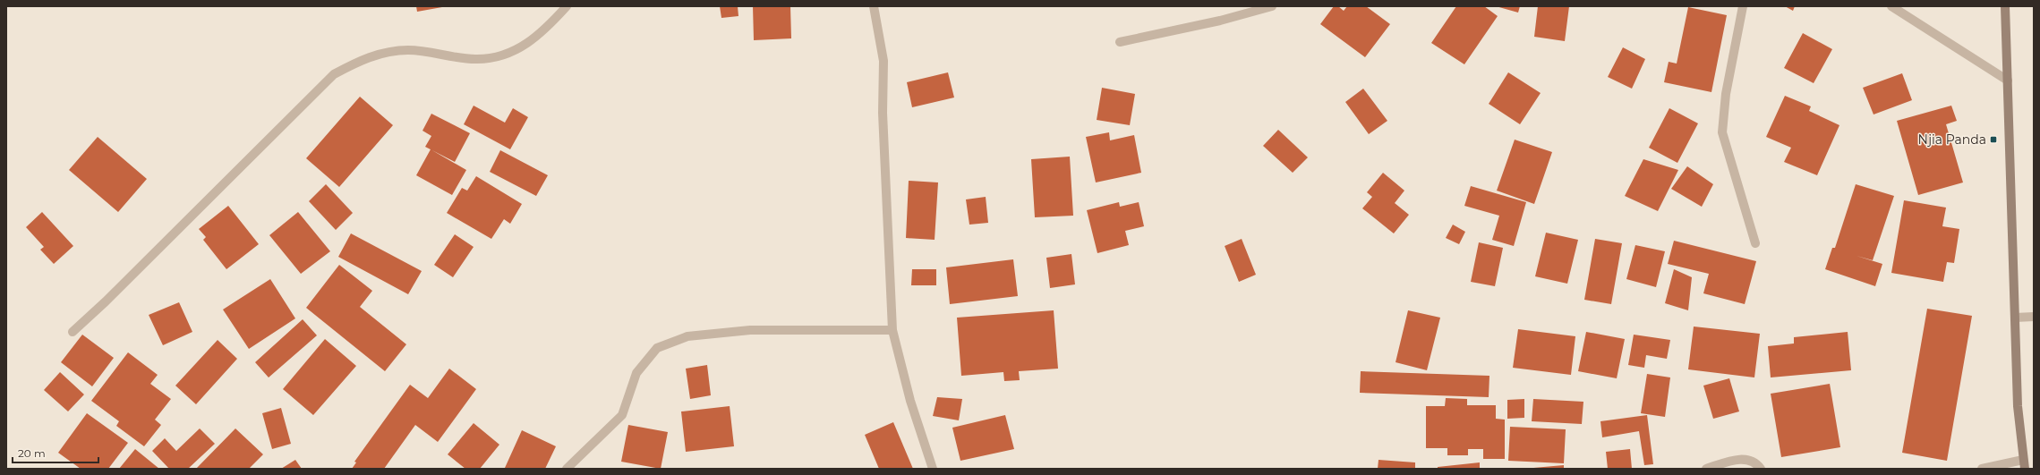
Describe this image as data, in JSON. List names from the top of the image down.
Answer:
{
  "places": {
    "transit": ["Njia Panda"]
  },
  "scale_bar": "20 m"
}
